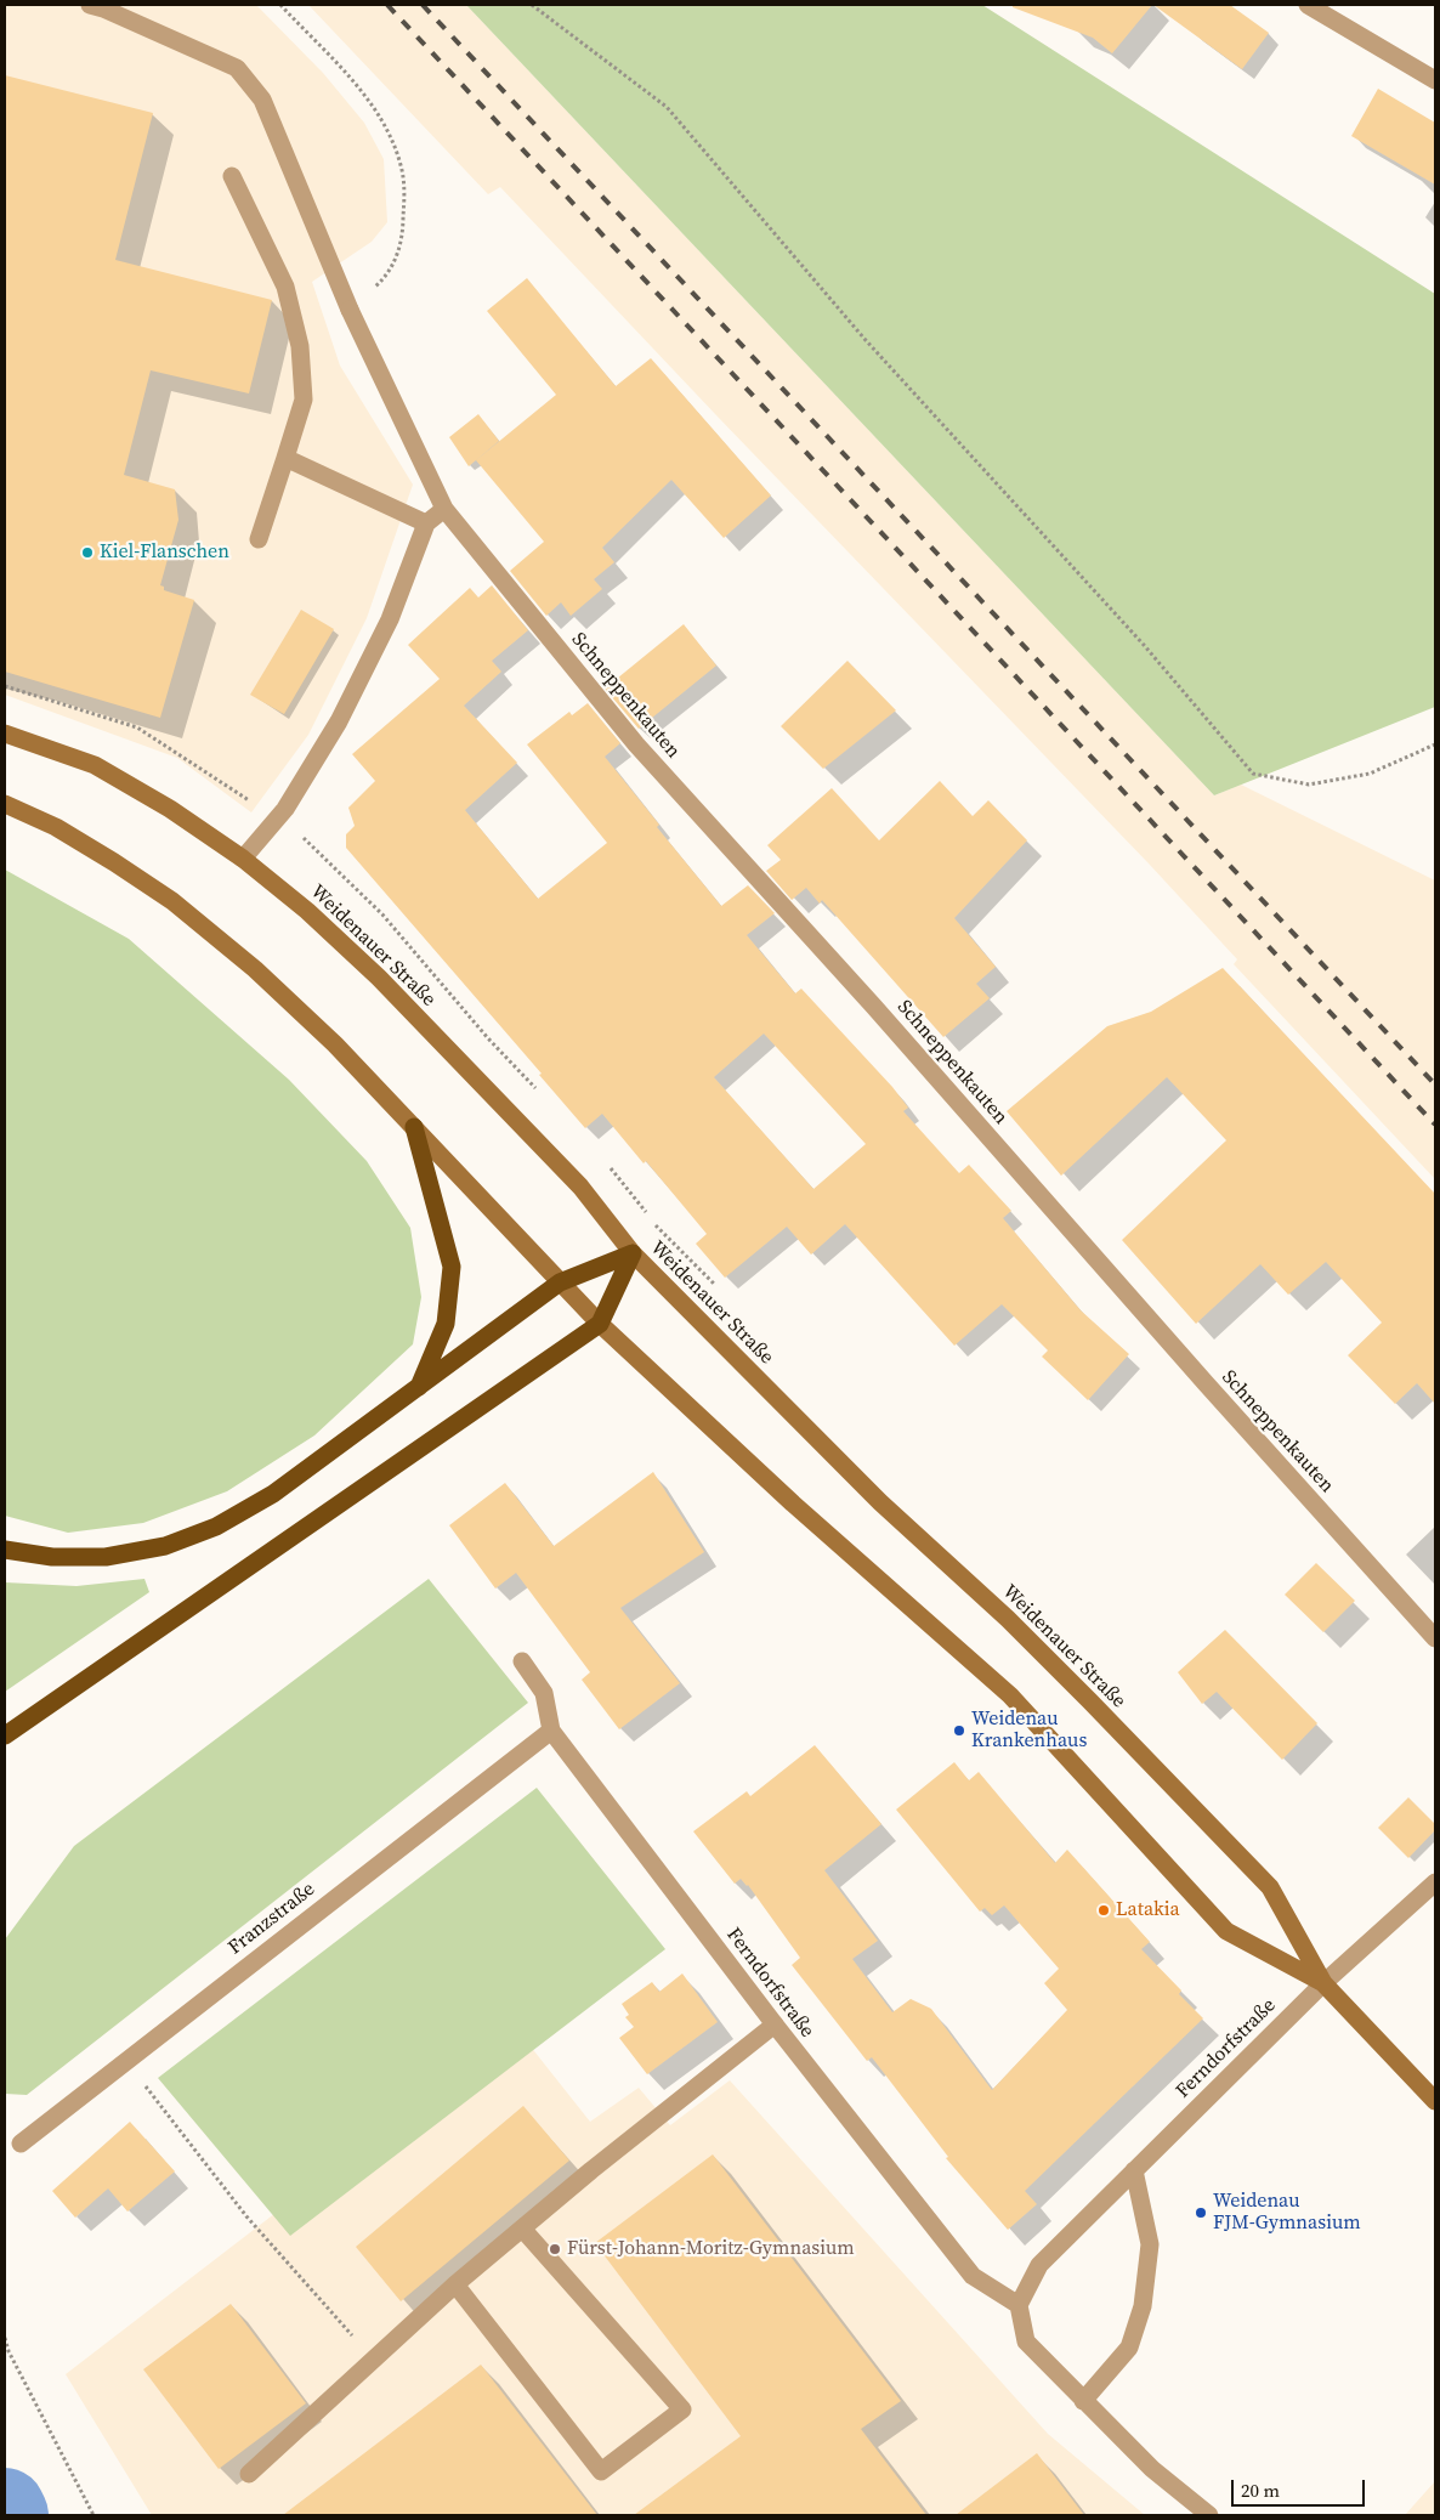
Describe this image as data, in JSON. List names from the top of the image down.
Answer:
{
  "streets": {
    "main road": ["Weidenauer Straße"],
    "street": ["Schneppenkauten", "Franzstraße", "Ferndorfstraße"]
  },
  "crossings": [
    ["Weidenauer Straße", "Ferndorfstraße"],
    ["Franzstraße", "Ferndorfstraße"]
  ],
  "places": [
    "Kiel-Flanschen",
    "Weidenau Krankenhaus",
    "Latakia",
    "Weidenau FJM-Gymnasium",
    "Fürst-Johann-Moritz-Gymnasium"
  ],
  "scale_bar": "20 m"
}
